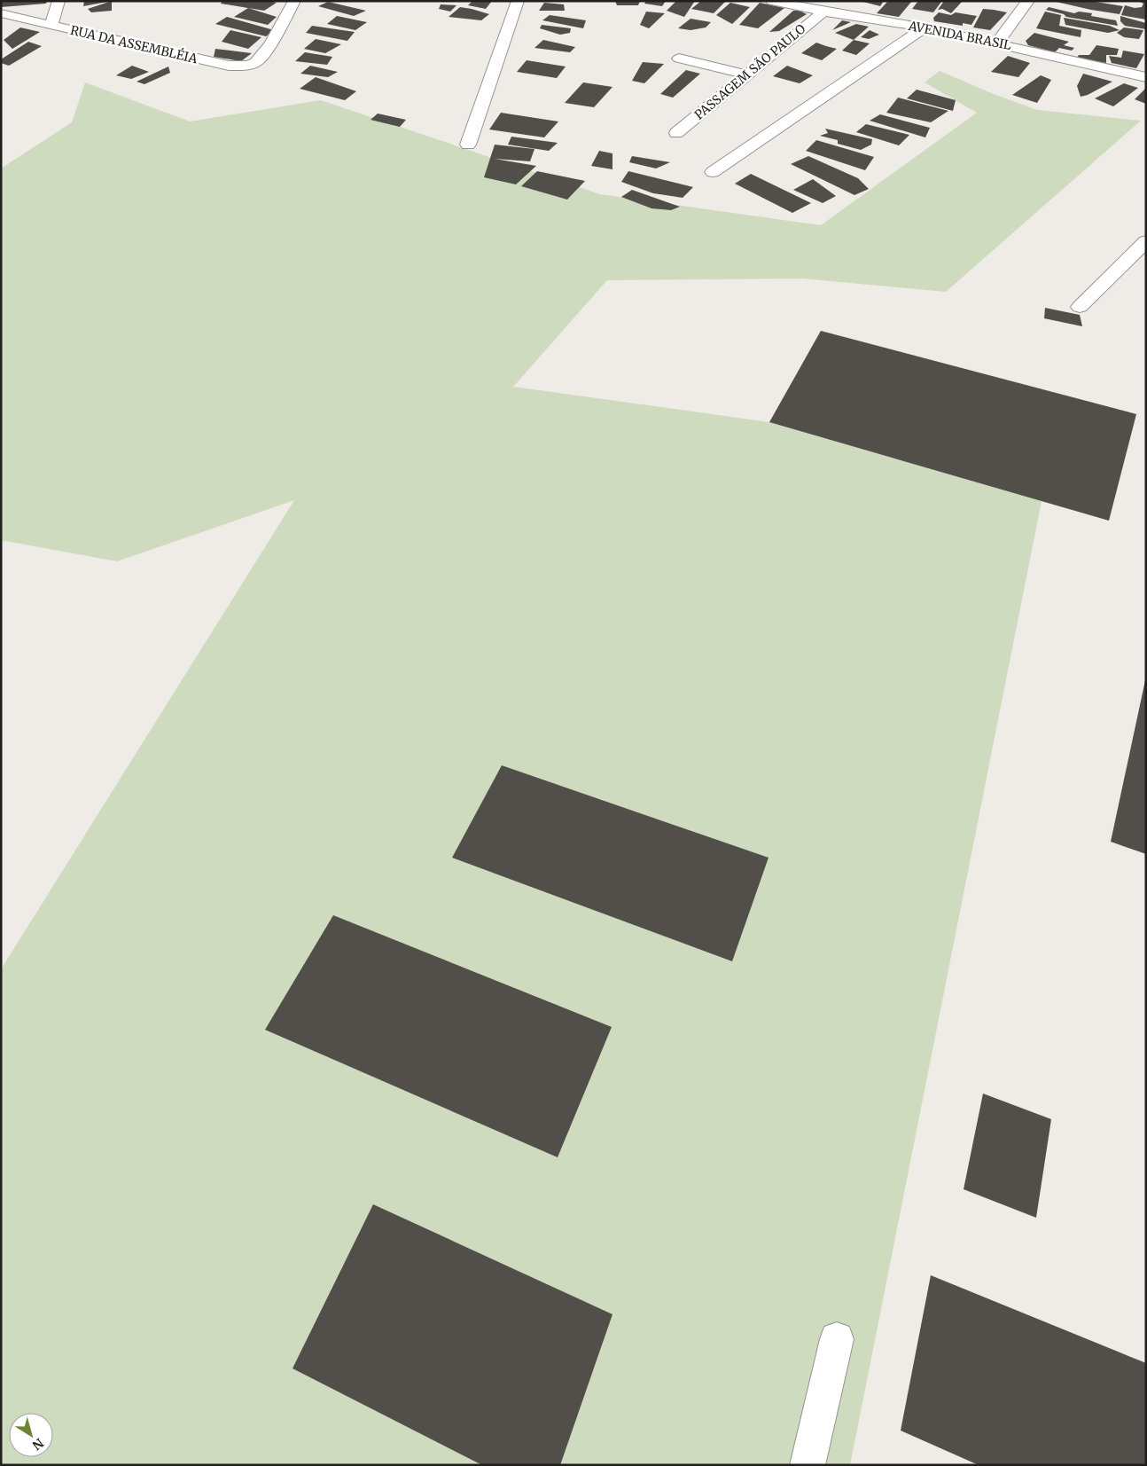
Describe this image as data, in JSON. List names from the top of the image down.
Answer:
{
  "streets": {
    "street": ["AVENIDA BRASIL", "RUA DA ASSEMBLÉIA", "PASSAGEM SÃO PAULO"]
  },
  "crossings": [
    ["AVENIDA BRASIL", "PASSAGEM SÃO PAULO"]
  ],
  "north": "bottom right"
}
